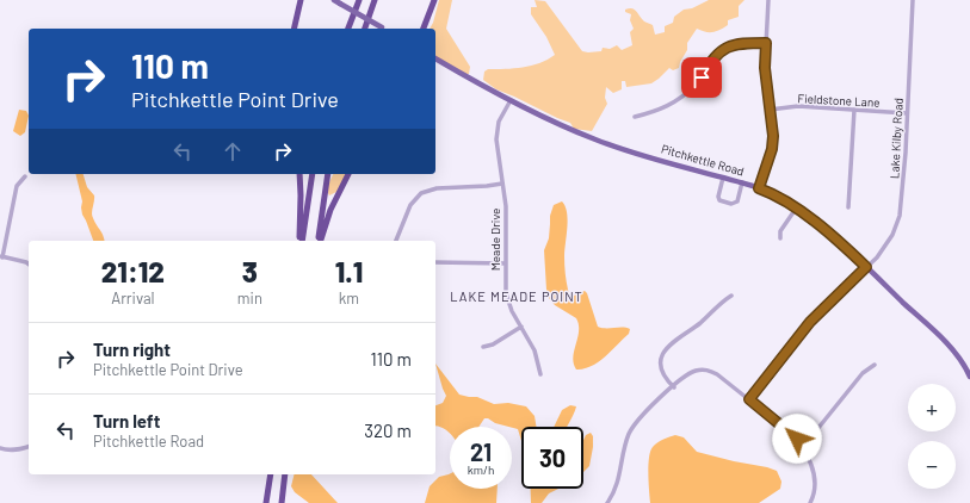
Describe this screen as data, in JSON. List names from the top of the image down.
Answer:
{
  "streets": {
    "main road": ["Pitchkettle Road"],
    "street": ["Fieldstone Lane", "Lake Kilby Road", "Meade Drive"]
  },
  "crossings": [
    ["Fieldstone Lane", "Lake Kilby Road"],
    ["Lake Kilby Road", "Pitchkettle Road"],
    ["Pitchkettle Road", "Meade Drive"]
  ],
  "districts": ["LAKE MEADE POINT"],
  "page": {
    "turn": ["110 m", "Pitchkettle Point Drive"],
    "eta": [
      "21:12",
      "Arrival",
      "3",
      "min",
      "1.1",
      "km"
    ],
    "list": [
      {
        "name": "Turn right",
        "note": "Pitchkettle Point Drive",
        "value": "110 m"
      },
      {
        "name": "Turn left",
        "note": "Pitchkettle Road",
        "value": "320 m"
      }
    ],
    "map_buttons": ["+", "−"],
    "speed": "21 km/h",
    "limit": "30"
  }
}
